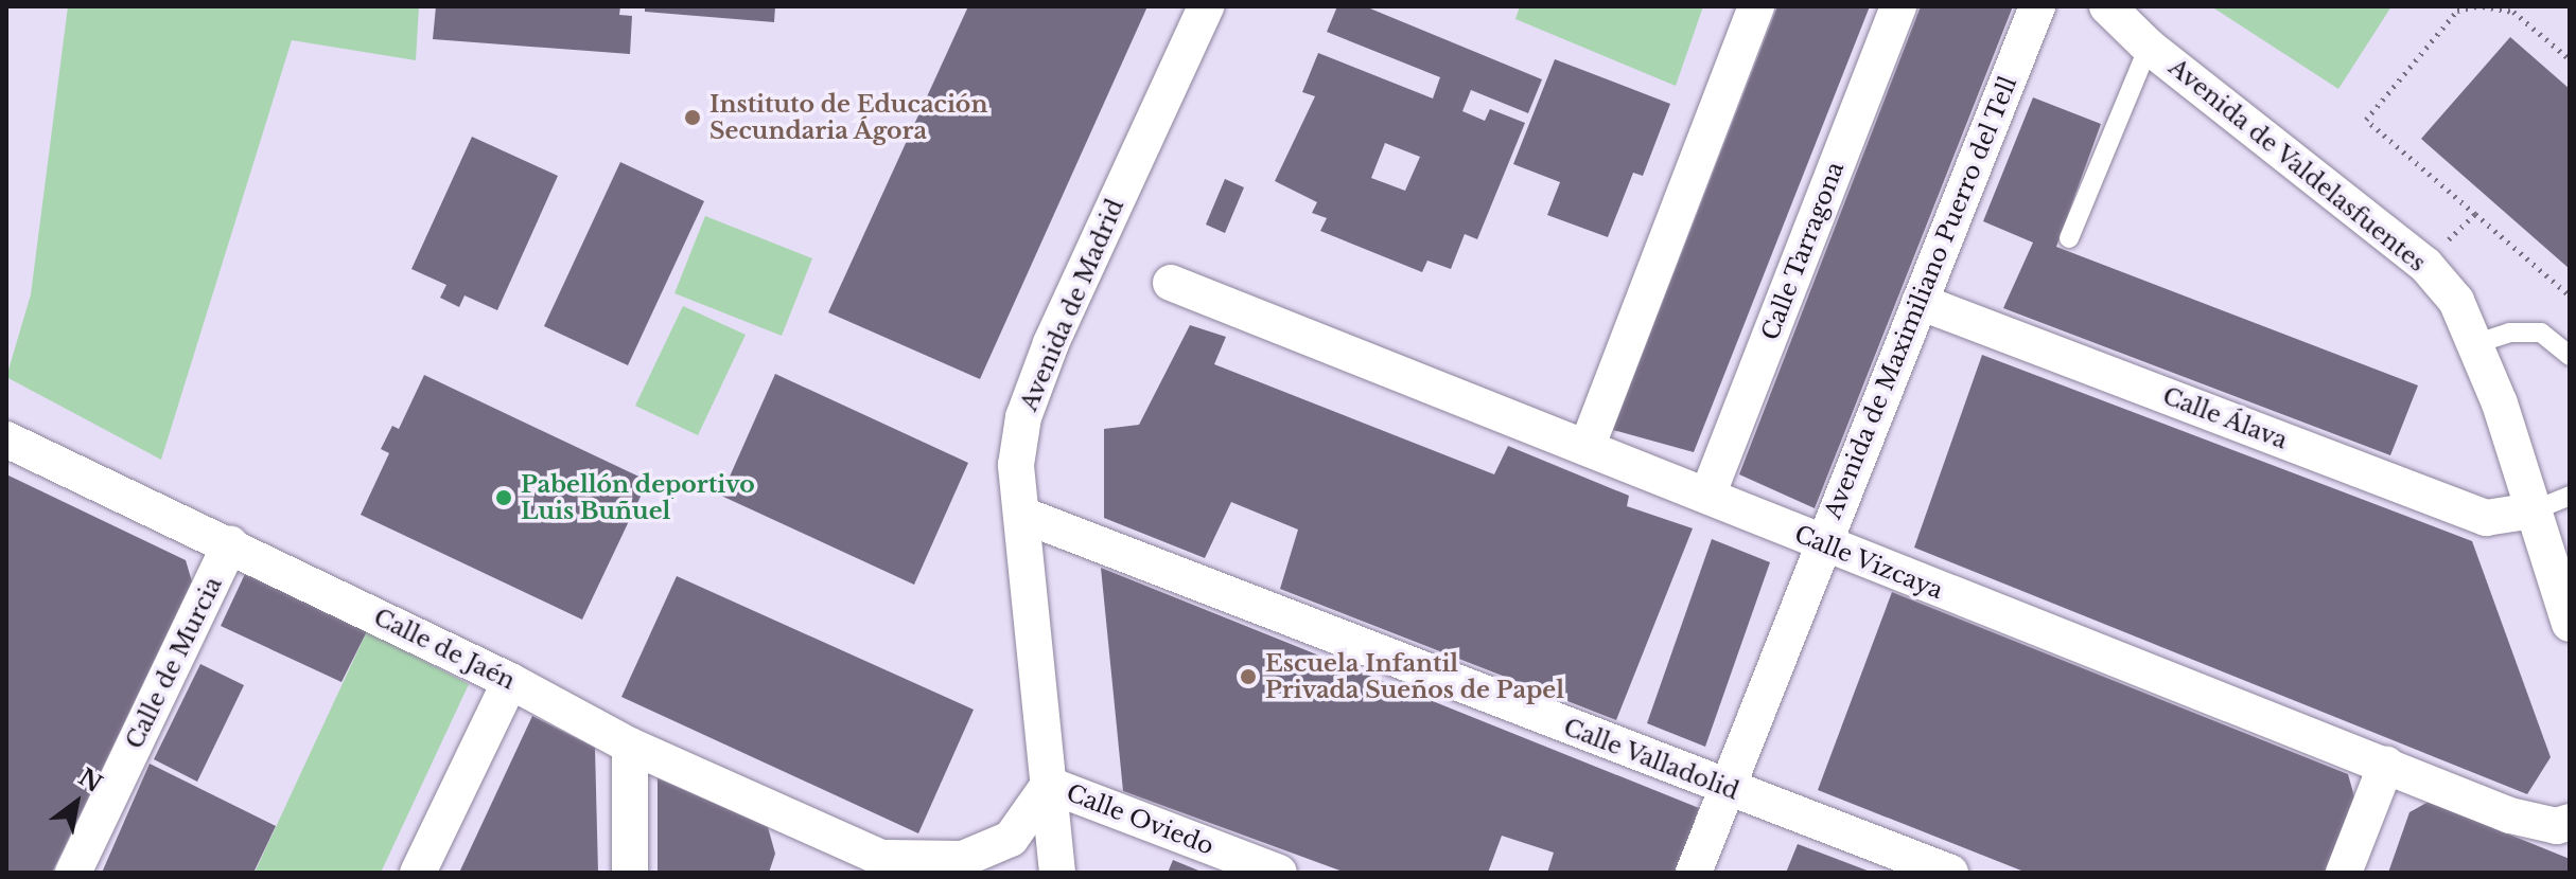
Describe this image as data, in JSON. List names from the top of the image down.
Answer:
{
  "streets": {
    "street": [
      "Avenida de Valdelasfuentes",
      "Calle Tarragona",
      "Avenida de Maximiliano Puerro del Tell",
      "Avenida de Madrid",
      "Calle Álava",
      "Calle Vizcaya",
      "Calle de Jaén",
      "Calle de Murcia",
      "Calle Valladolid",
      "Calle Oviedo"
    ]
  },
  "crossings": [
    ["Avenida de Valdelasfuentes", "Calle Álava"],
    ["Calle Tarragona", "Calle Vizcaya"],
    ["Avenida de Maximiliano Puerro del Tell", "Calle Álava"],
    ["Avenida de Maximiliano Puerro del Tell", "Calle Vizcaya"],
    ["Avenida de Maximiliano Puerro del Tell", "Calle Valladolid"],
    ["Avenida de Madrid", "Calle de Jaén"],
    ["Avenida de Madrid", "Calle Valladolid"],
    ["Avenida de Madrid", "Calle Oviedo"],
    ["Calle de Jaén", "Calle de Murcia"],
    ["Calle de Jaén", "Calle Oviedo"]
  ],
  "places": ["Instituto de Educación Secundaria Ágora", "Pabellón deportivo Luis Buñuel", "Escuela Infantil Privada Sueños de Papel"],
  "north": "top right"
}
